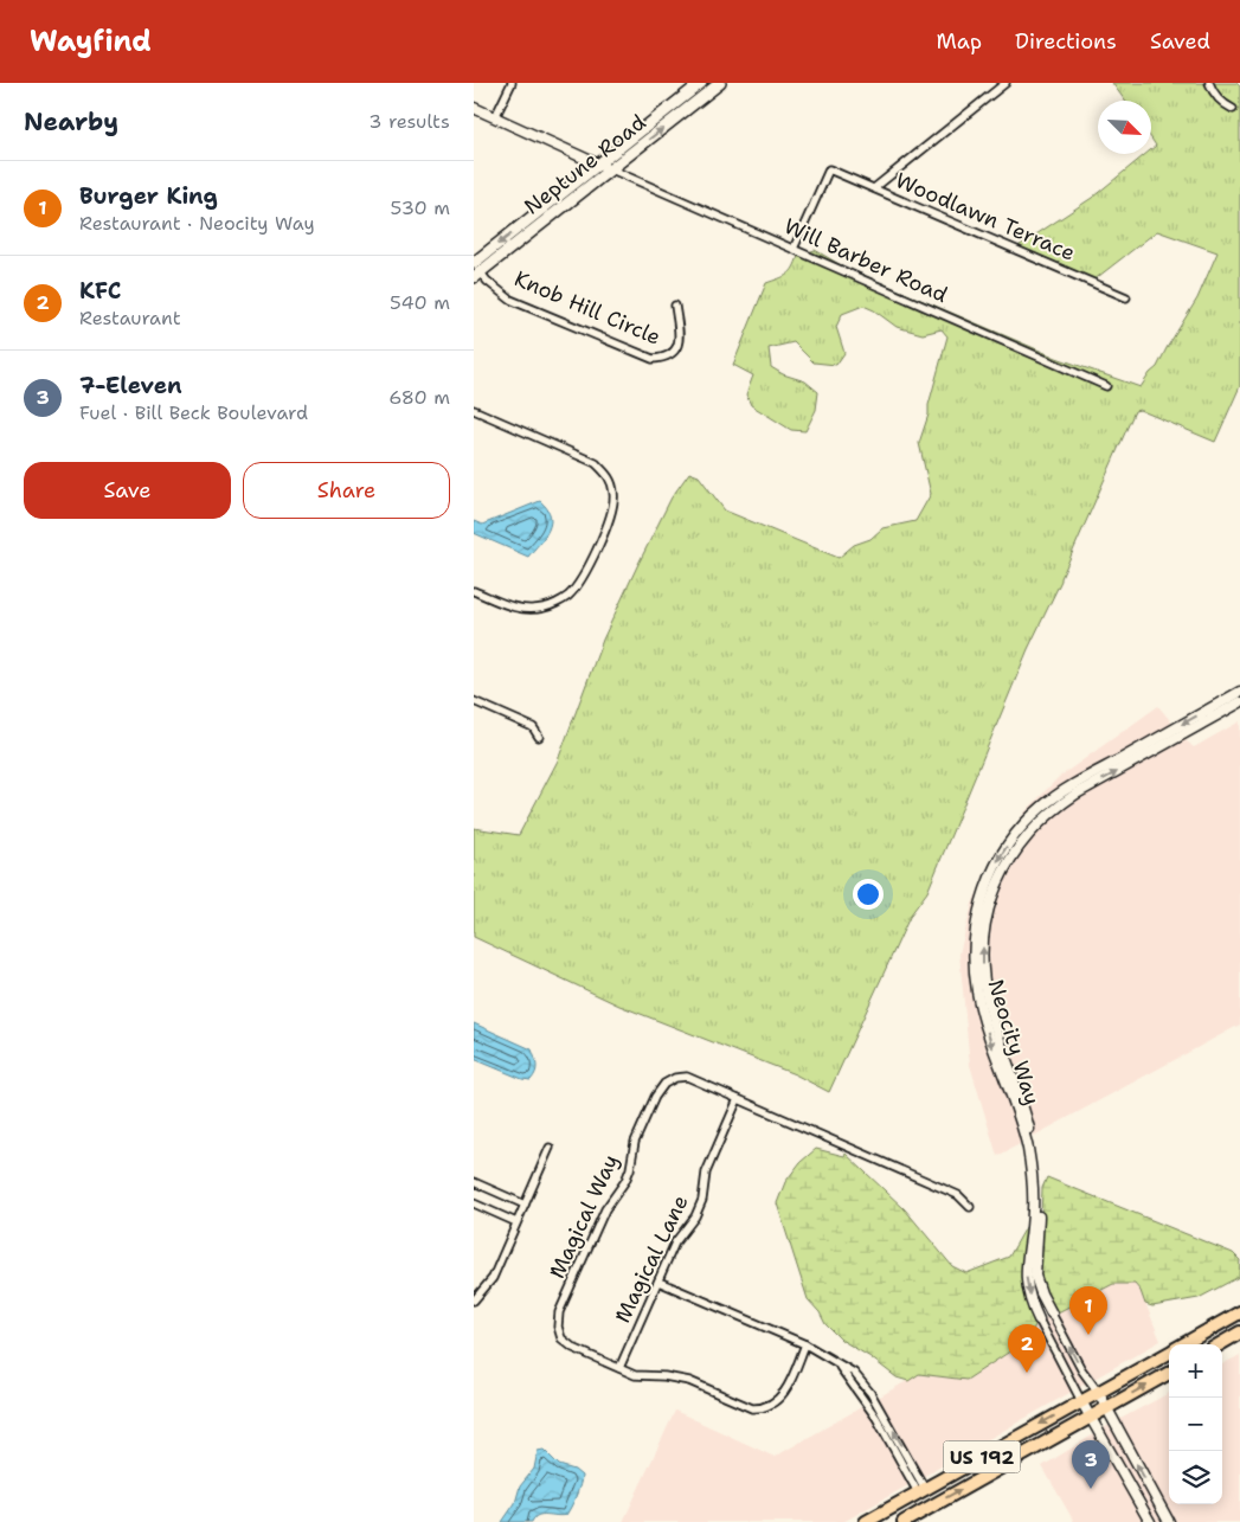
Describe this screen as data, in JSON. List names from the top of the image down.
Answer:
{
  "streets": {
    "highway": ["US 192"],
    "main road": ["Neptune Road"],
    "street": [
      "Woodlawn Terrace",
      "Will Barber Road",
      "Knob Hill Circle",
      "Neocity Way",
      "Magical Way",
      "Magical Lane"
    ]
  },
  "crossings": [
    ["Neptune Road", "Will Barber Road"],
    ["Neptune Road", "Knob Hill Circle"],
    ["Woodlawn Terrace", "Will Barber Road"],
    ["Magical Way", "Magical Lane"]
  ],
  "north": "bottom right",
  "page": {
    "header": "Wayfind",
    "nav": ["Map", "Directions", "Saved"],
    "heading": ["Nearby", "3 results"],
    "list": [
      {
        "mark": "1",
        "name": "Burger King",
        "note": "Restaurant · Neocity Way",
        "value": "530 m"
      },
      {
        "mark": "2",
        "name": "KFC",
        "note": "Restaurant",
        "value": "540 m"
      },
      {
        "mark": "3",
        "name": "7-Eleven",
        "note": "Fuel · Bill Beck Boulevard",
        "value": "680 m"
      }
    ],
    "buttons": ["Save", "Share"],
    "pins": ["1", "2", "3"],
    "map_buttons": ["+", "−"]
  }
}
